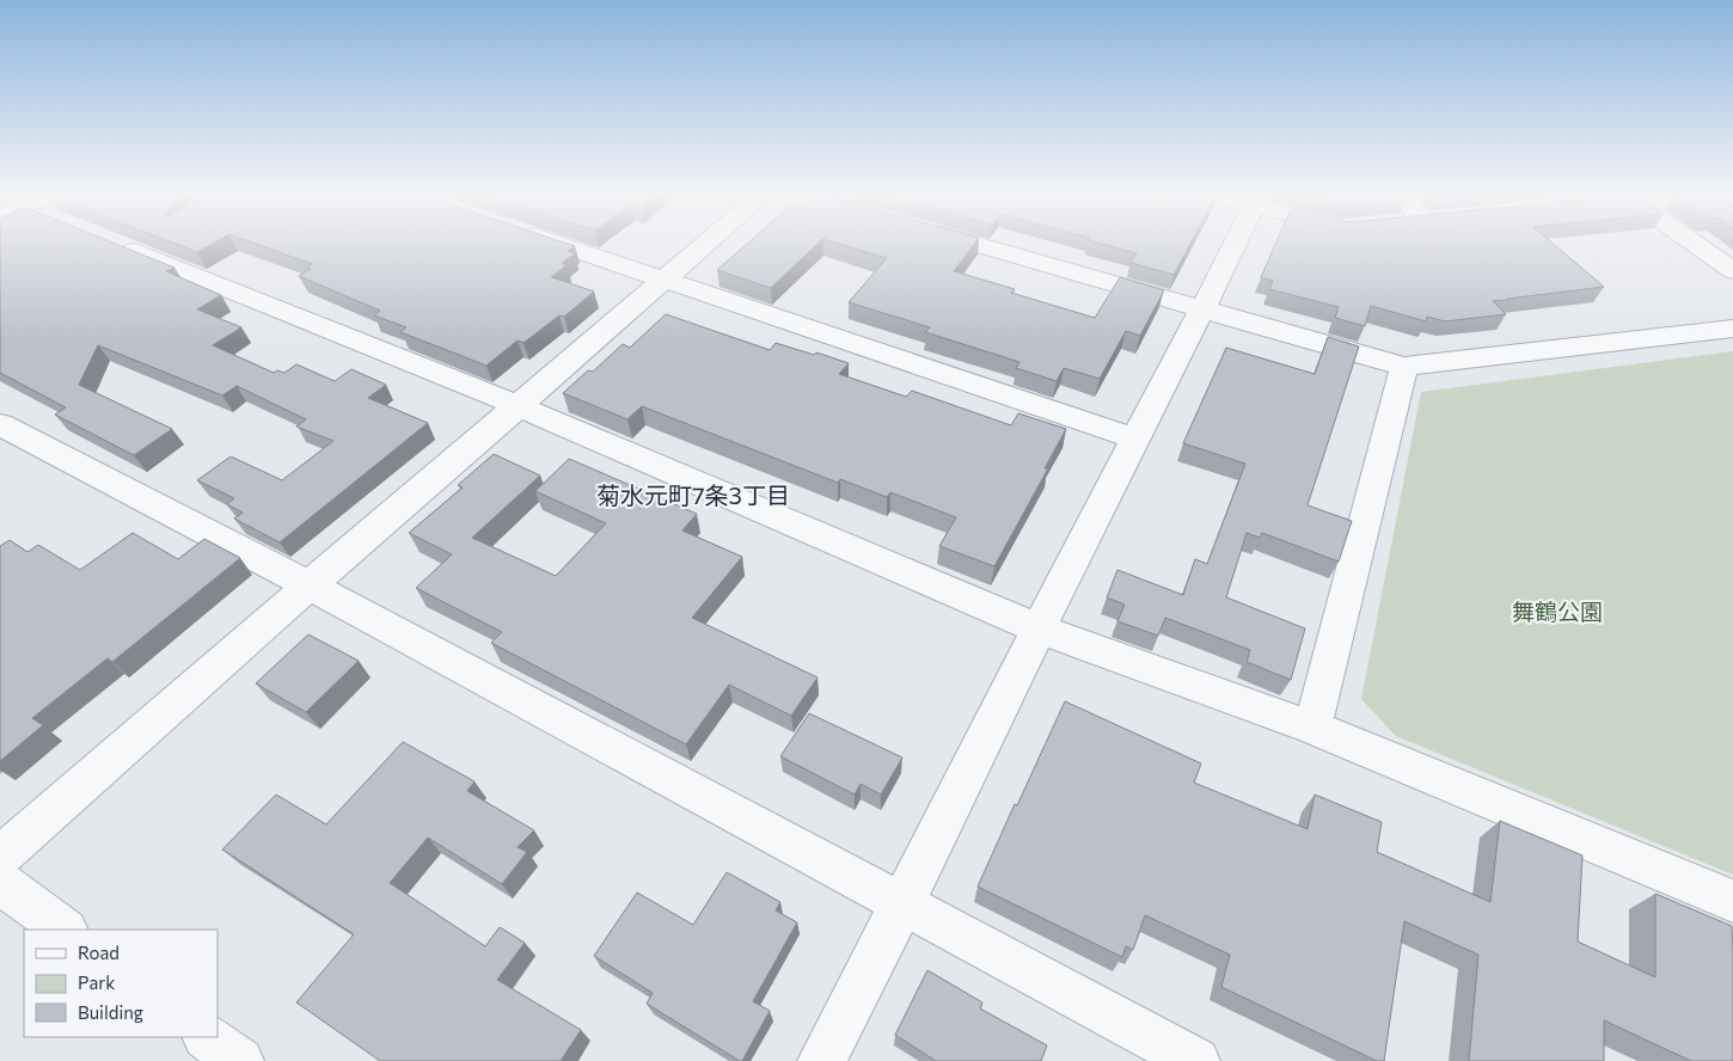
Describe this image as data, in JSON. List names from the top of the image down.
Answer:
{
  "districts": ["菊水元町7条3丁目"],
  "parks": ["舞鶴公園"],
  "legend": ["Road", "Park", "Building"]
}
